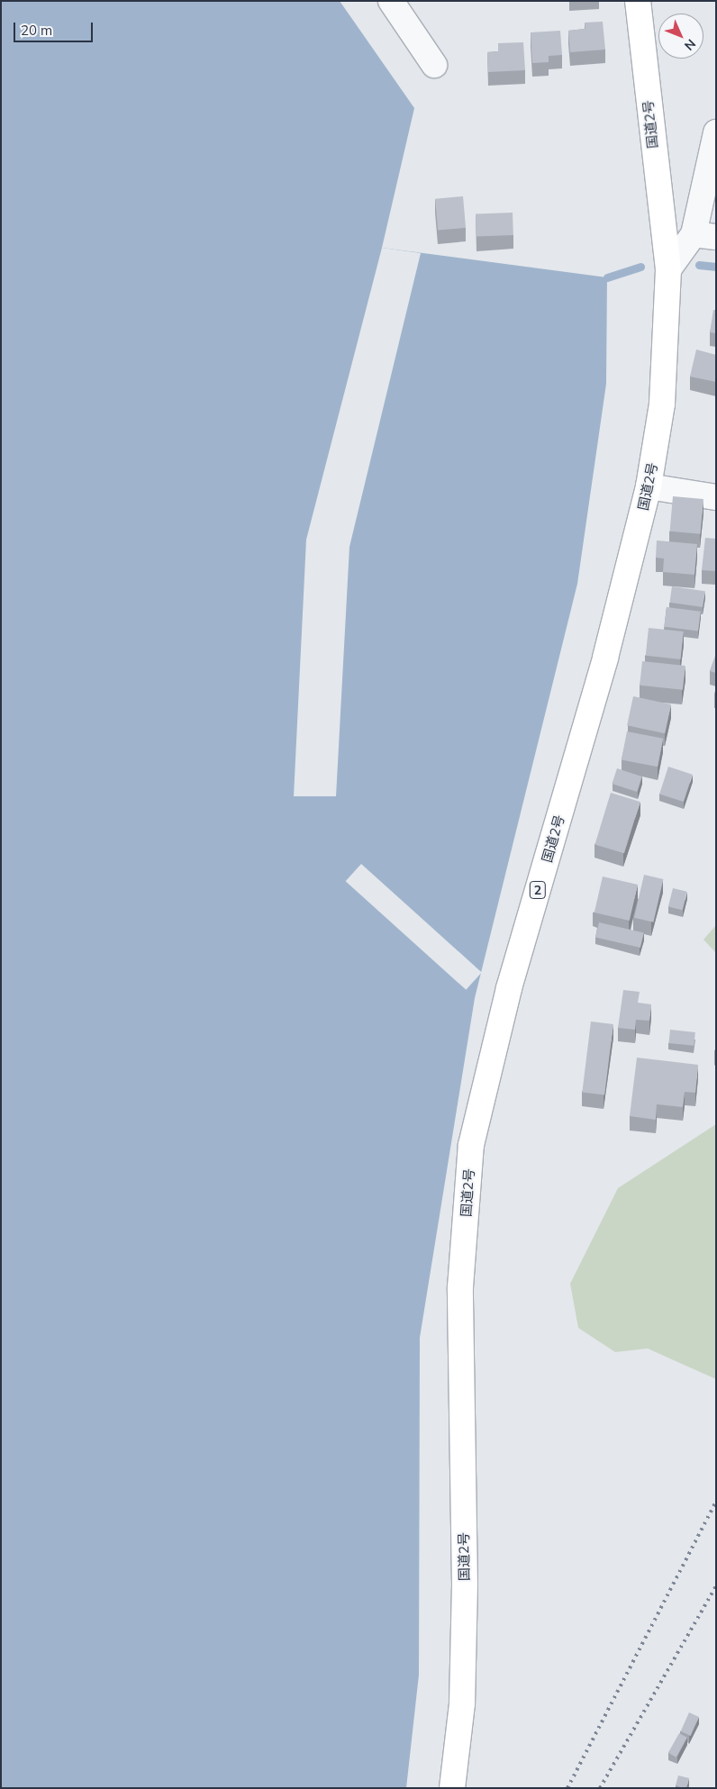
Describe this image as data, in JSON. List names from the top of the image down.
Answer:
{
  "streets": {
    "highway": ["国道2号", "2"]
  },
  "scale_bar": "20 m",
  "north": "bottom right"
}
